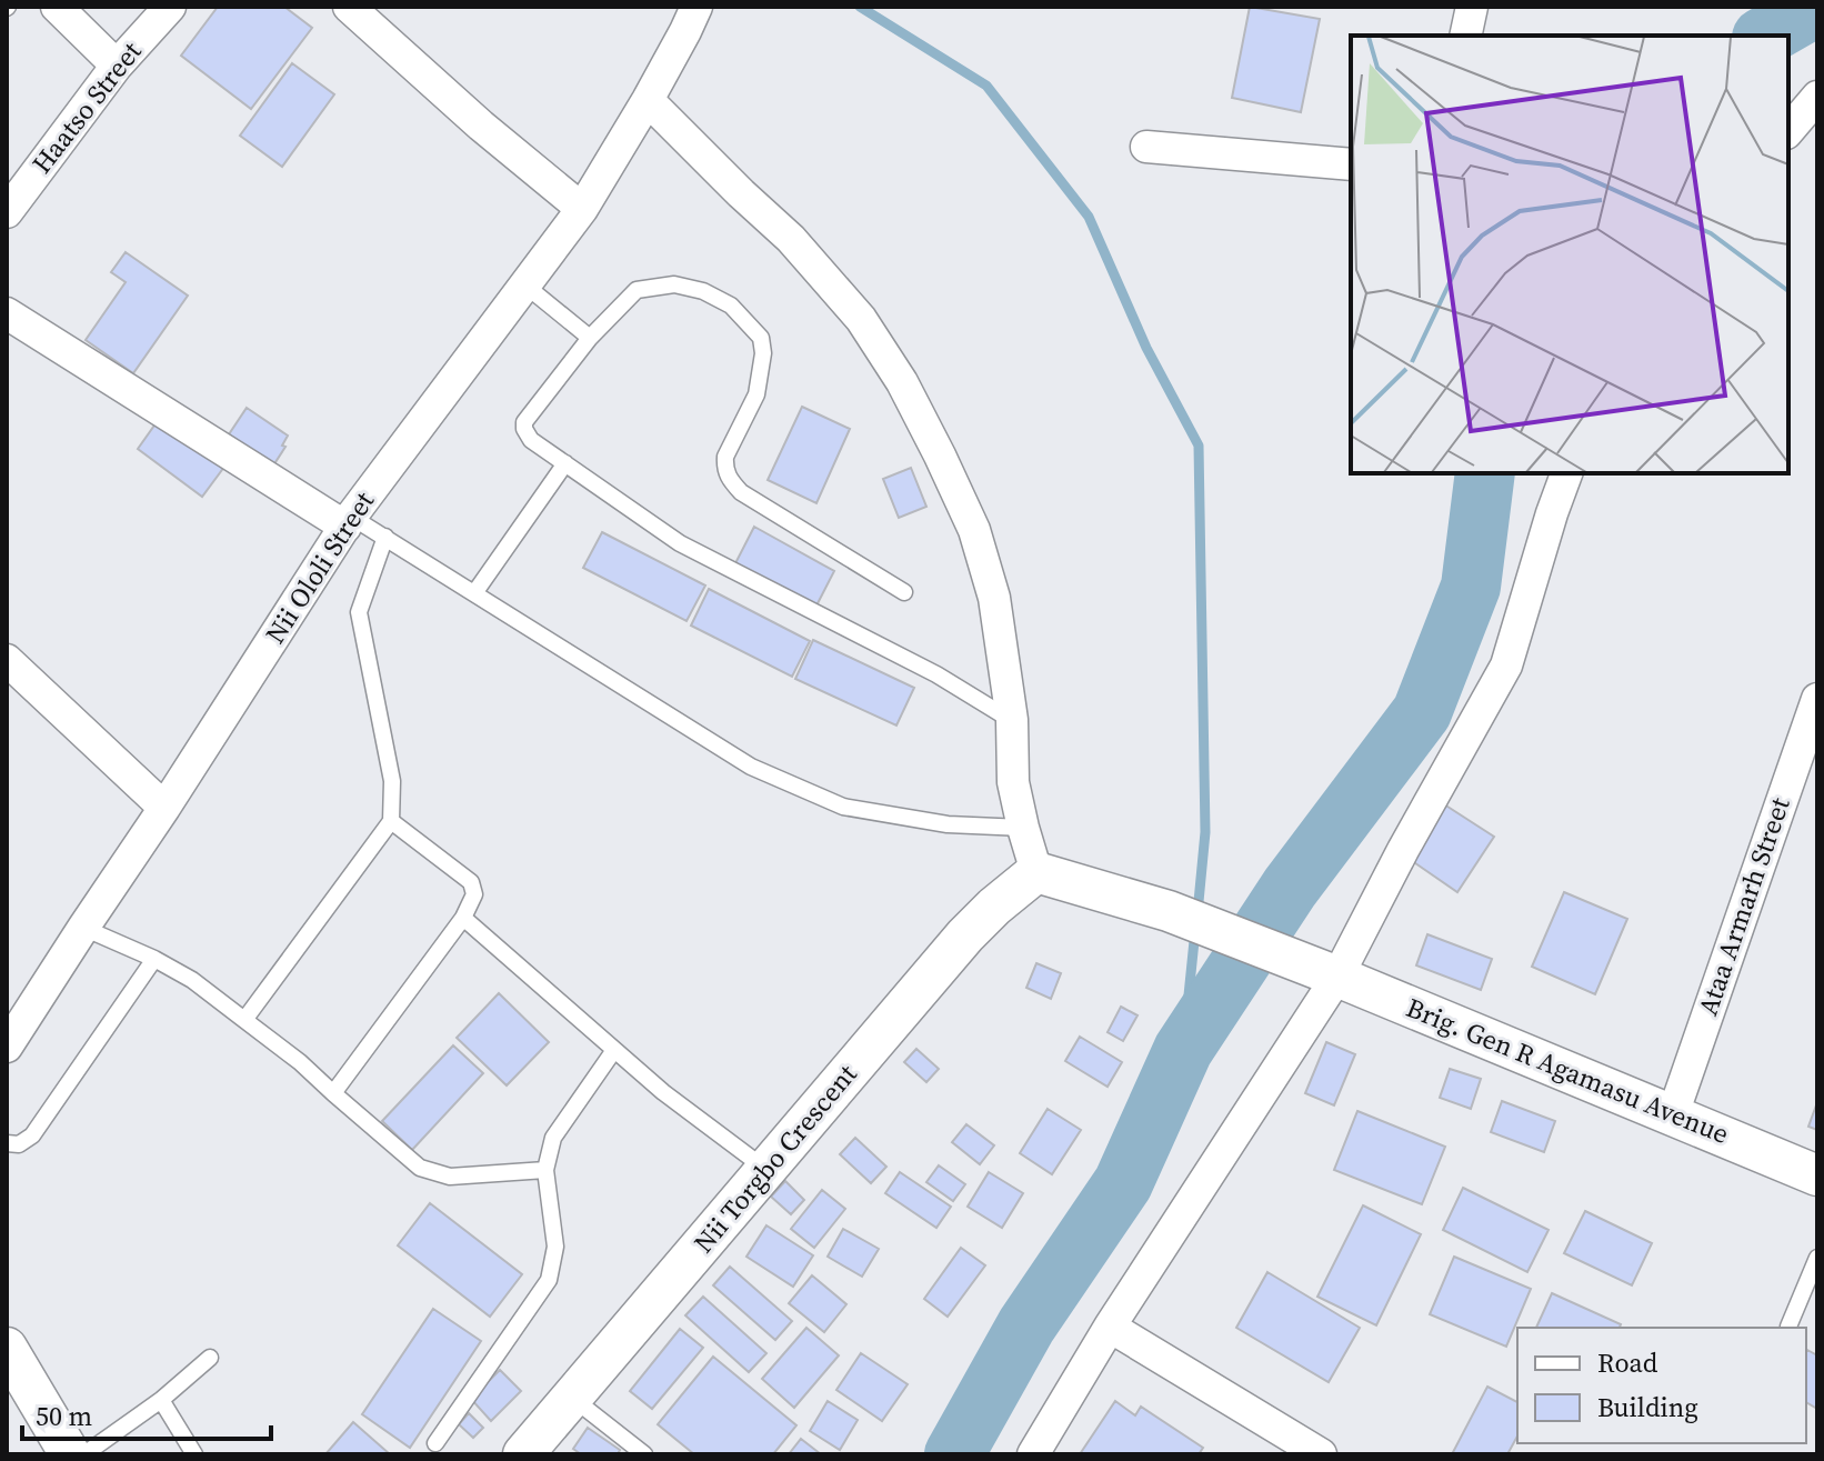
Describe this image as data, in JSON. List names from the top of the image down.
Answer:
{
  "streets": {
    "street": [
      "Haatso Street",
      "Nii Ololi Street",
      "Ataa Armarh Street",
      "Brig. Gen R Agamasu Avenue",
      "Nii Torgbo Crescent"
    ]
  },
  "crossings": [
    ["Ataa Armarh Street", "Brig. Gen R Agamasu Avenue"],
    ["Brig. Gen R Agamasu Avenue", "Nii Torgbo Crescent"]
  ],
  "legend": ["Road", "Building"],
  "scale_bar": "50 m"
}
